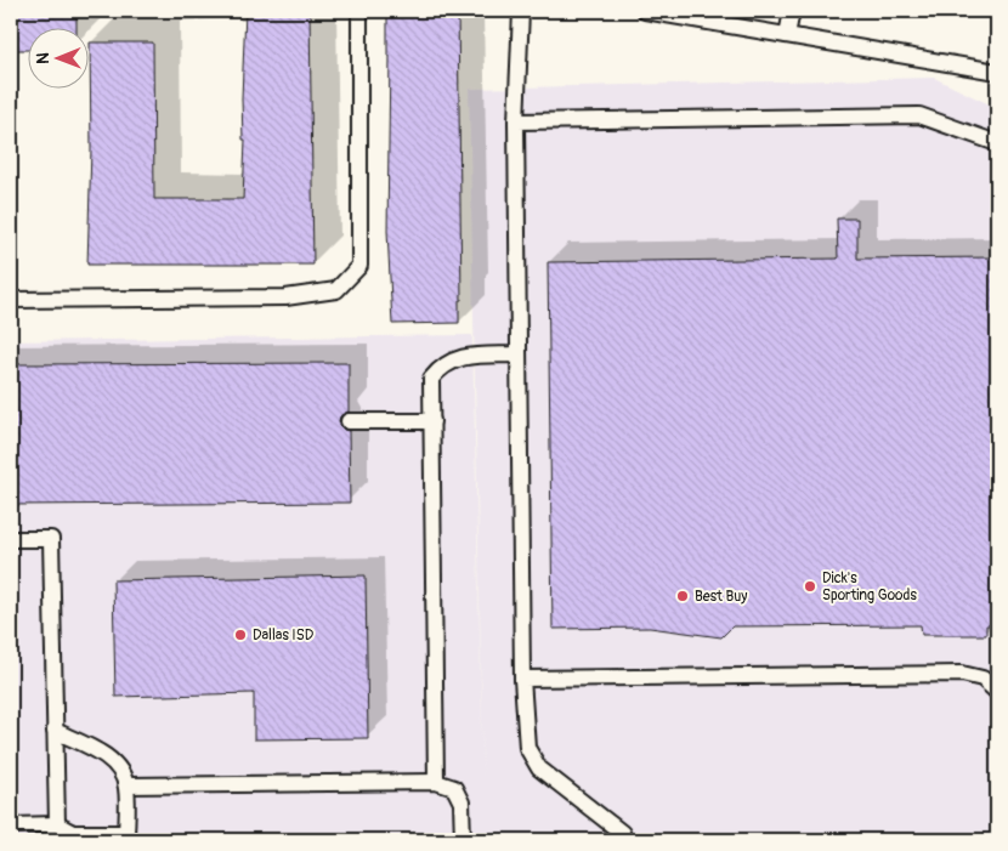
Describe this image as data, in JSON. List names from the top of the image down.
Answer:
{
  "places": ["Dick's Sporting Goods", "Best Buy", "Dallas ISD"],
  "north": "left"
}
